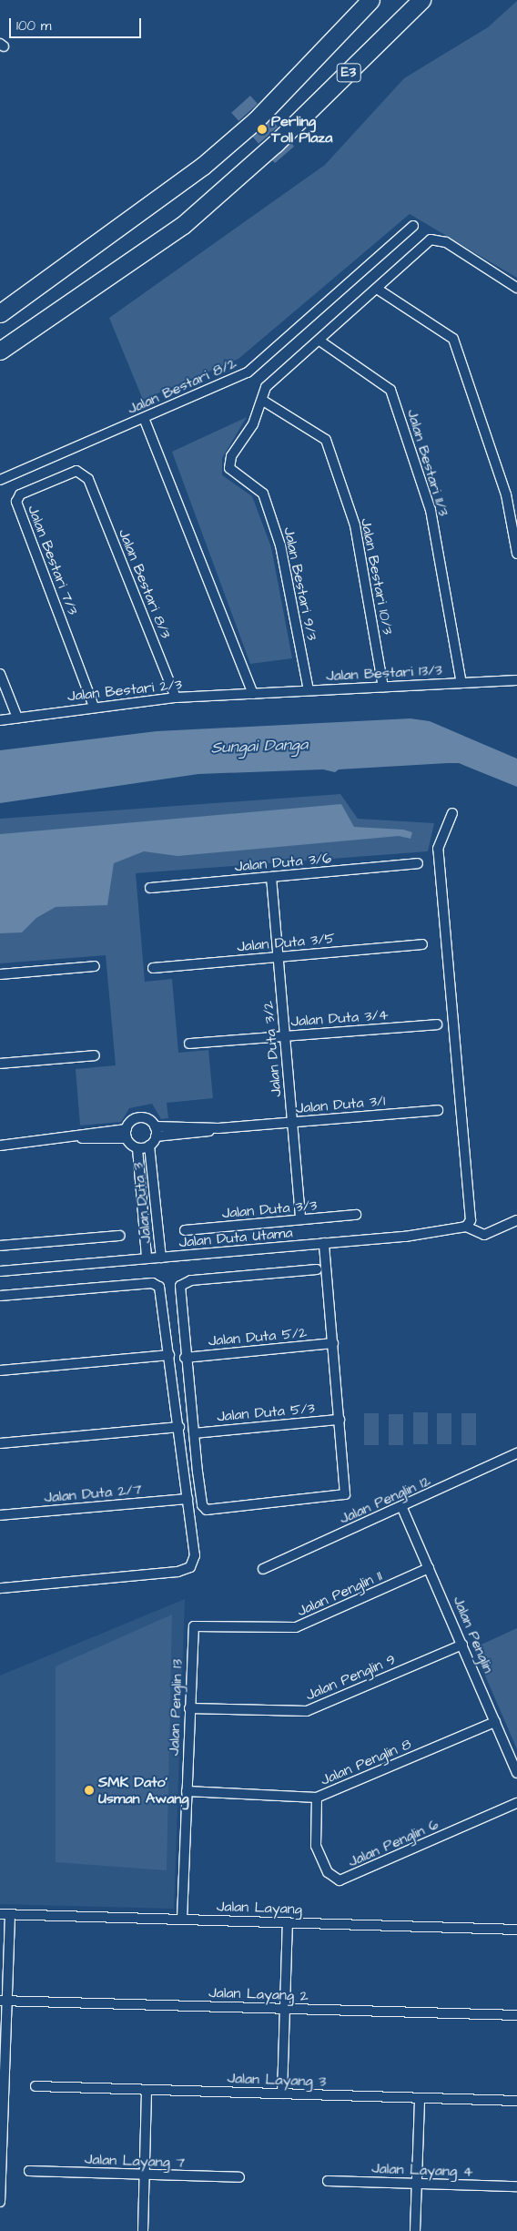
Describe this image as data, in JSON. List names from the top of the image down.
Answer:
{
  "streets": {
    "highway": ["E3"],
    "street": [
      "Jalan Bestari 8/2",
      "Jalan Bestari 11/3",
      "Jalan Bestari 7/3",
      "Jalan Bestari 10/3",
      "Jalan Bestari 8/3",
      "Jalan Bestari 9/3",
      "Jalan Bestari 13/3",
      "Jalan Bestari 2/3",
      "Jalan Duta 3/6",
      "Jalan Duta 3/5",
      "Jalan Duta 3/4",
      "Jalan Duta 3/2",
      "Jalan Duta 3/1",
      "Jalan Duta 3",
      "Jalan Duta 3/3",
      "Jalan Duta Utama",
      "Jalan Duta 5/2",
      "Jalan Duta 5/3",
      "Jalan Duta 2/7",
      "Jalan Penglin 12",
      "Jalan Penglin 11",
      "Jalan Penglin",
      "Jalan Penglin 9",
      "Jalan Penglin 13",
      "Jalan Penglin 8",
      "Jalan Penglin 6",
      "Jalan Layang",
      "Jalan Layang 2",
      "Jalan Layang 3",
      "Jalan Layang 7",
      "Jalan Layang 4"
    ]
  },
  "crossings": [
    ["Jalan Bestari 11/3", "Jalan Bestari 13/3"],
    ["Jalan Bestari 7/3", "Jalan Bestari 8/3"],
    ["Jalan Bestari 7/3", "Jalan Bestari 2/3"],
    ["Jalan Bestari 10/3", "Jalan Bestari 9/3"],
    ["Jalan Bestari 10/3", "Jalan Bestari 13/3"],
    ["Jalan Bestari 8/3", "Jalan Bestari 2/3"],
    ["Jalan Bestari 9/3", "Jalan Bestari 13/3"],
    ["Jalan Bestari 13/3", "Jalan Bestari 2/3"],
    ["Jalan Duta 3/6", "Jalan Duta 3/2"],
    ["Jalan Duta 3/5", "Jalan Duta 3/2"],
    ["Jalan Duta 3/4", "Jalan Duta 3/2"],
    ["Jalan Duta 3/2", "Jalan Duta 3/1"],
    ["Jalan Duta 3/2", "Jalan Duta 3/3"],
    ["Jalan Duta 3/1", "Jalan Duta 3"],
    ["Jalan Duta 3", "Jalan Duta Utama"],
    ["Jalan Penglin 12", "Jalan Penglin"],
    ["Jalan Penglin 11", "Jalan Penglin"],
    ["Jalan Penglin 11", "Jalan Penglin 13"],
    ["Jalan Penglin", "Jalan Penglin 9"],
    ["Jalan Penglin", "Jalan Penglin 8"],
    ["Jalan Penglin 9", "Jalan Penglin 13"],
    ["Jalan Penglin 13", "Jalan Penglin 8"],
    ["Jalan Penglin 13", "Jalan Layang"],
    ["Jalan Penglin 8", "Jalan Penglin 6"]
  ],
  "water": ["Sungai Danga"],
  "places": ["Perling Toll Plaza", "SMK Dato' Usman Awang"],
  "scale_bar": "100 m"
}
